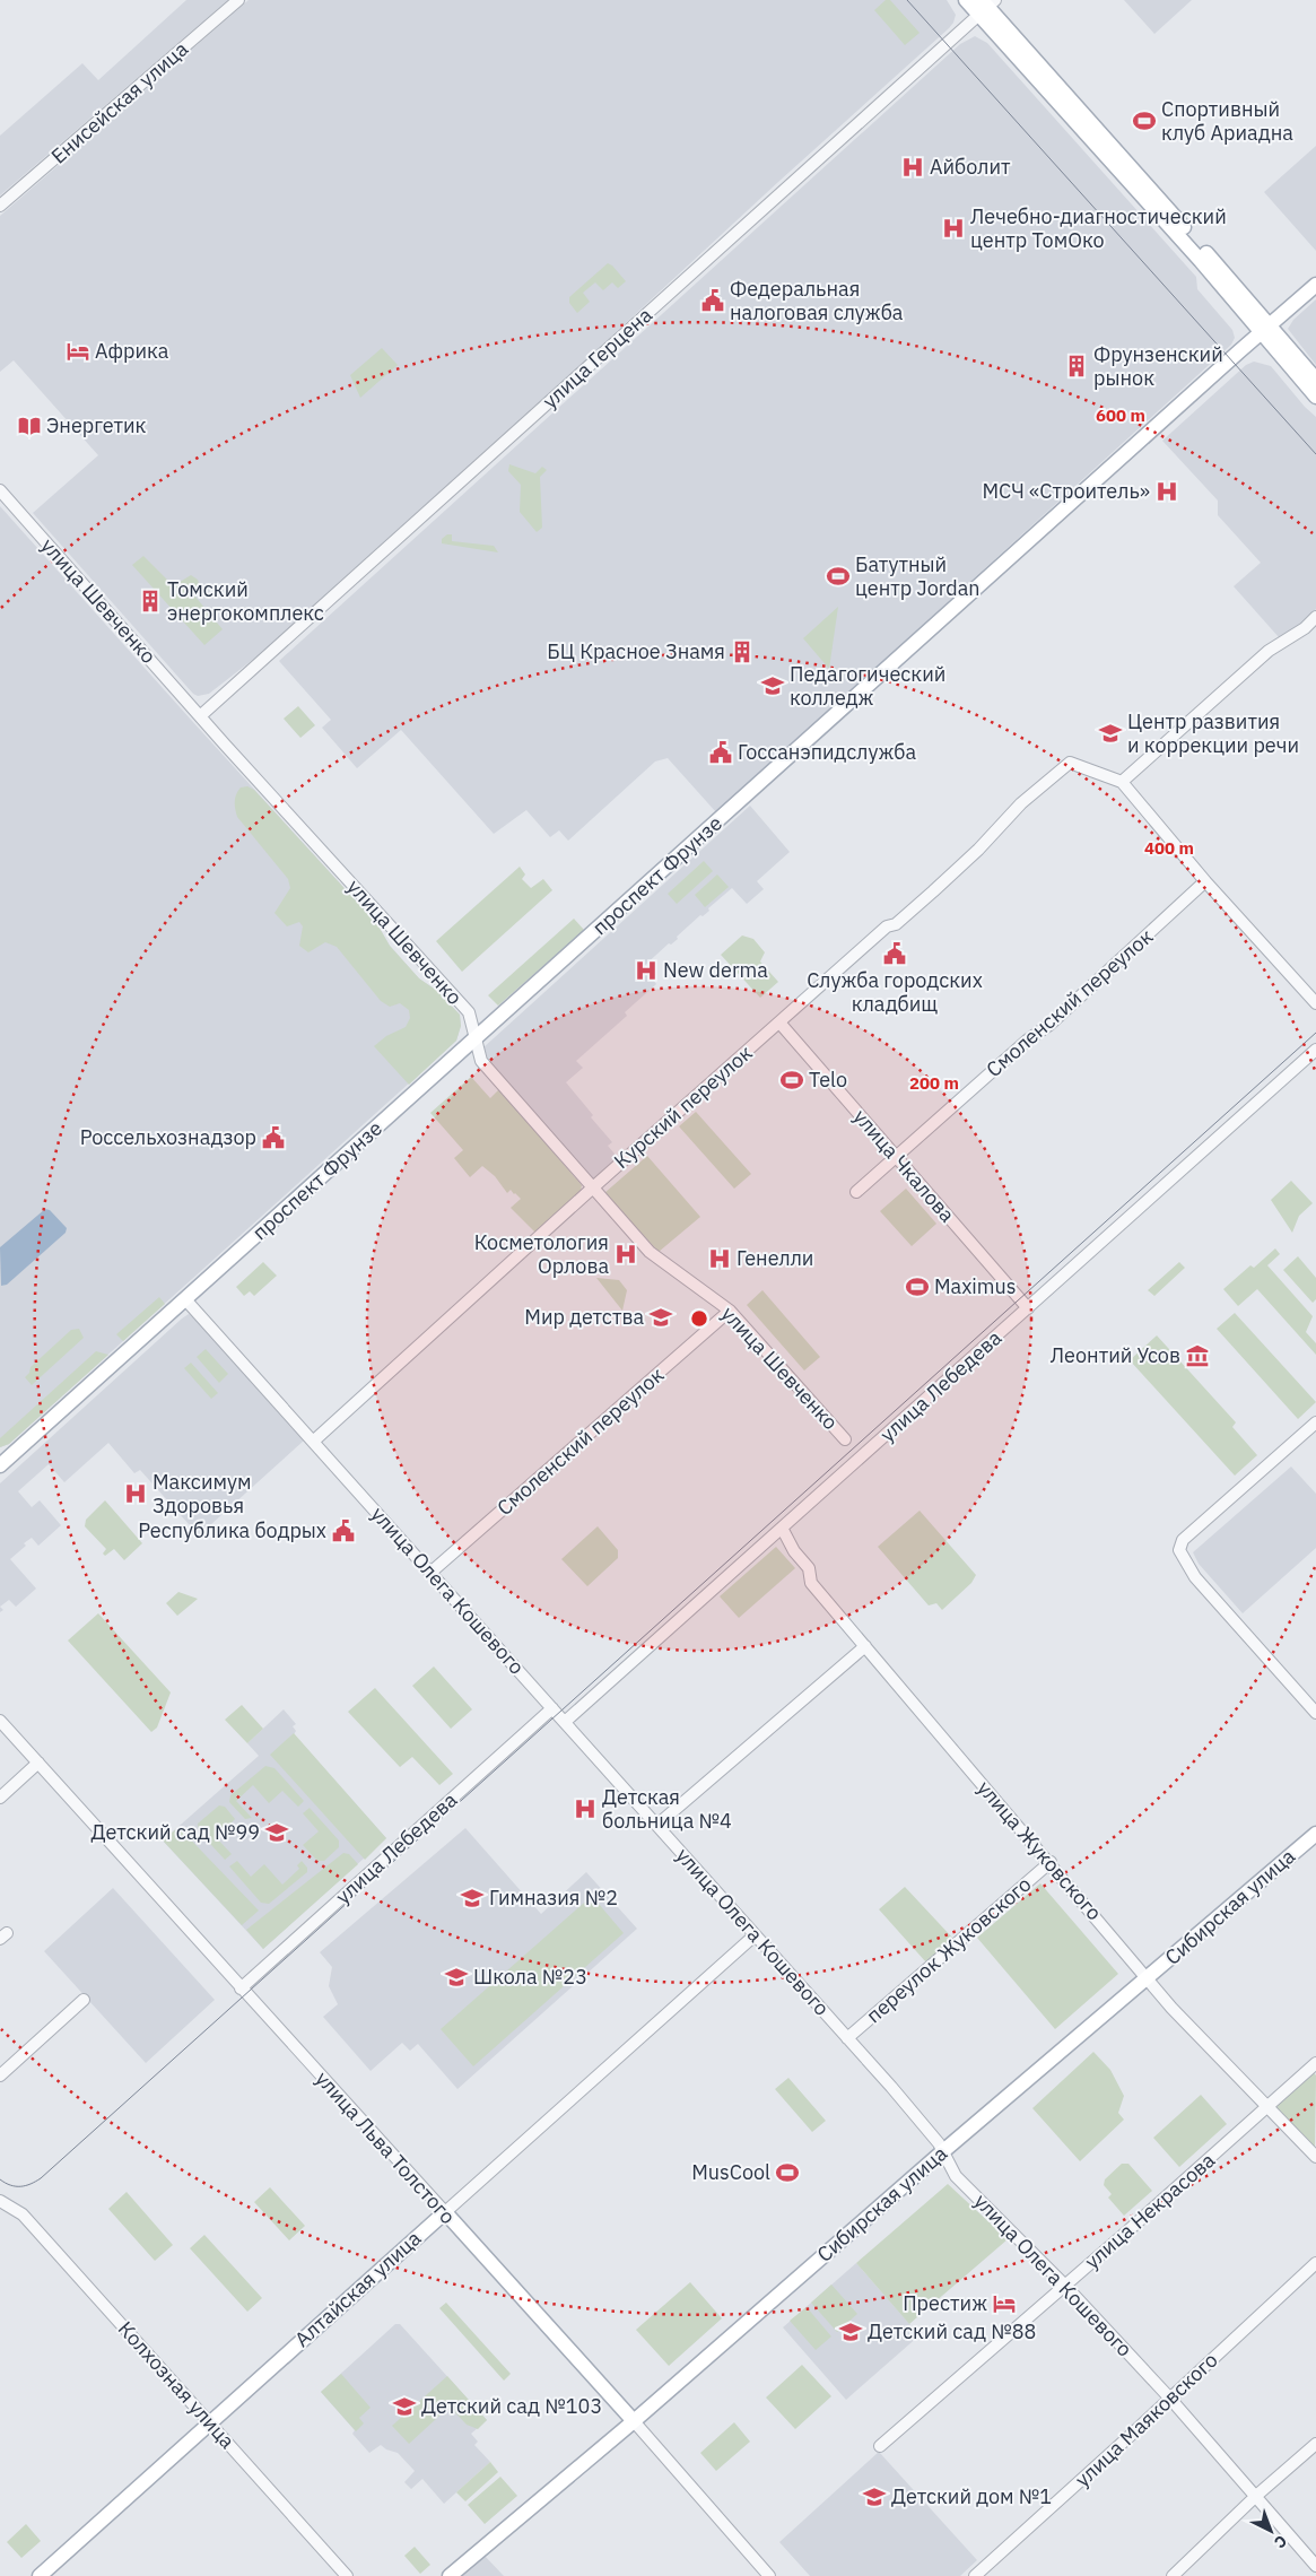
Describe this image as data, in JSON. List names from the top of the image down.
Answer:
{
  "streets": {
    "main road": [
      "проспект Фрунзе",
      "Сибирская улица",
      "улица Льва Толстого",
      "Алтайская улица"
    ],
    "street": [
      "Енисейская улица",
      "улица Герцена",
      "улица Шевченко",
      "Смоленский переулок",
      "Курский переулок",
      "улица Чкалова",
      "улица Лебедева",
      "улица Олега Кошевого",
      "улица Жуковского",
      "переулок Жуковского",
      "улица Некрасова",
      "Колхозная улица",
      "улица Маяковского"
    ]
  },
  "crossings": [
    ["улица Герцена", "улица Шевченко"],
    ["улица Шевченко", "проспект Фрунзе"],
    ["улица Шевченко", "Смоленский переулок"],
    ["улица Шевченко", "Курский переулок"],
    ["проспект Фрунзе", "улица Олега Кошевого"],
    ["Смоленский переулок", "улица Чкалова"],
    ["Смоленский переулок", "улица Олега Кошевого"],
    ["Курский переулок", "улица Чкалова"],
    ["Курский переулок", "улица Олега Кошевого"],
    ["улица Чкалова", "улица Лебедева"],
    ["улица Лебедева", "улица Олега Кошевого"],
    ["улица Лебедева", "улица Жуковского"],
    ["улица Лебедева", "улица Льва Толстого"],
    ["улица Олега Кошевого", "Сибирская улица"],
    ["улица Олега Кошевого", "переулок Жуковского"],
    ["улица Олега Кошевого", "улица Некрасова"],
    ["улица Олега Кошевого", "Алтайская улица"],
    ["улица Олега Кошевого", "улица Маяковского"],
    ["улица Жуковского", "Сибирская улица"],
    ["улица Жуковского", "переулок Жуковского"],
    ["улица Жуковского", "улица Некрасова"],
    ["Сибирская улица", "улица Льва Толстого"],
    ["улица Льва Толстого", "Алтайская улица"],
    ["Алтайская улица", "Колхозная улица"]
  ],
  "places": {
    "sports": [
      "Спортивный клуб Ариадна",
      "Батутный центр Jordan",
      "Telo",
      "Maximus",
      "MusCool"
    ],
    "hospital": [
      "Айболит",
      "Лечебно-диагностический центр ТомОко",
      "МСЧ «Строитель»",
      "New derma",
      "Косметология Орлова",
      "Генелли",
      "Максимум Здоровья",
      "Детская больница №4"
    ],
    "public building": [
      "Федеральная налоговая служба",
      "Госсанэпидслужба",
      "Служба городских кладбищ",
      "Россельхознадзор",
      "Республика бодрых"
    ],
    "hotel": ["Африка", "Престиж"],
    "building": ["Фрунзенский рынок", "Томский энергокомплекс", "БЦ Красное Знамя"],
    "library": ["Энергетик"],
    "school or university": [
      "Педагогический колледж",
      "Центр развития и коррекции речи",
      "Мир детства",
      "Детский сад №99",
      "Гимназия №2",
      "Школа №23",
      "Детский сад №88",
      "Детский сад №103",
      "Детский дом №1"
    ],
    "museum": ["Леонтий Усов"]
  },
  "north": "bottom right",
  "rings": ["600 m", "400 m", "200 m"]
}
